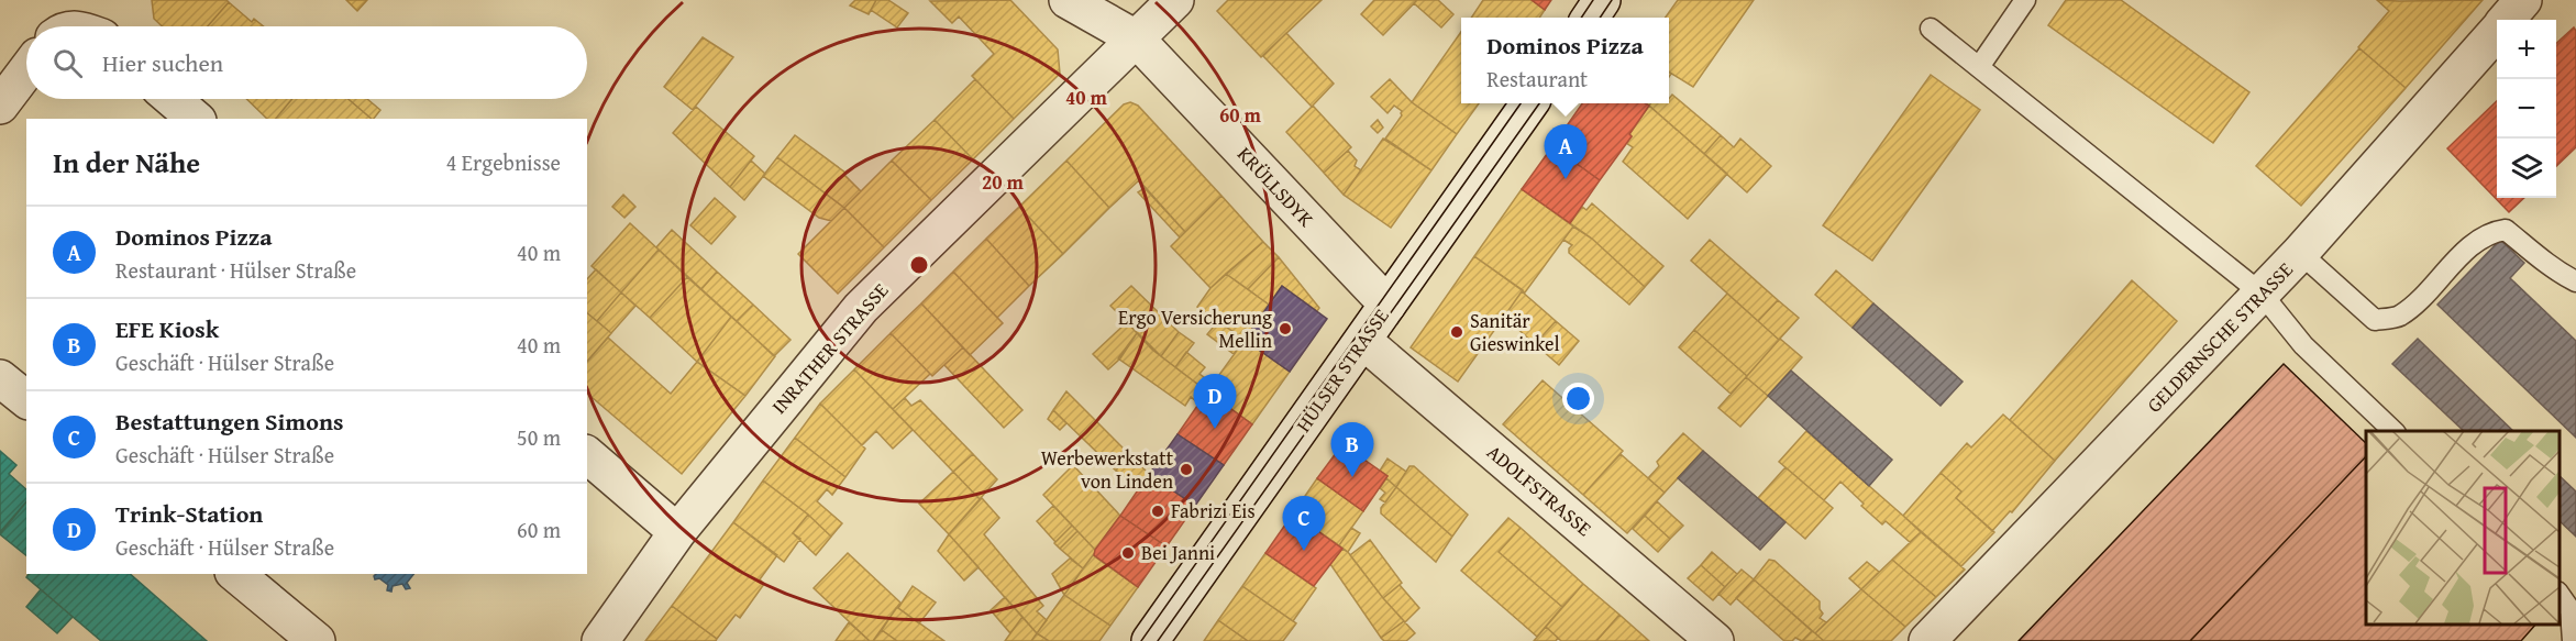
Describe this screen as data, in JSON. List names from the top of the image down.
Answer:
{
  "streets": {
    "street": [
      "KRÜLLSDYK",
      "GELDERNSCHE STRASSE",
      "INRATHER STRASSE",
      "HÜLSER STRASSE",
      "ADOLFSTRASSE"
    ]
  },
  "crossings": [
    ["KRÜLLSDYK", "INRATHER STRASSE"],
    ["KRÜLLSDYK", "HÜLSER STRASSE"],
    ["HÜLSER STRASSE", "ADOLFSTRASSE"]
  ],
  "places": [
    "Ergo Versicherung Mellin",
    "Sanitär Gieswinkel",
    "Werbewerkstatt von Linden",
    "Fabrizi Eis",
    "Bei Janni"
  ],
  "page": {
    "popup": ["Dominos Pizza", "Restaurant"],
    "map_buttons": ["+", "−"],
    "search": "Hier suchen",
    "heading": ["In der Nähe", "4 Ergebnisse"],
    "pins": [
      "A",
      "D",
      "B",
      "C"
    ],
    "list": [
      {
        "mark": "A",
        "name": "Dominos Pizza",
        "note": "Restaurant · Hülser Straße",
        "value": "40 m"
      },
      {
        "mark": "B",
        "name": "EFE Kiosk",
        "note": "Geschäft · Hülser Straße",
        "value": "40 m"
      },
      {
        "mark": "C",
        "name": "Bestattungen Simons",
        "note": "Geschäft · Hülser Straße",
        "value": "50 m"
      },
      {
        "mark": "D",
        "name": "Trink-Station",
        "note": "Geschäft · Hülser Straße",
        "value": "60 m"
      }
    ]
  },
  "rings": ["40 m", "60 m", "20 m"]
}
